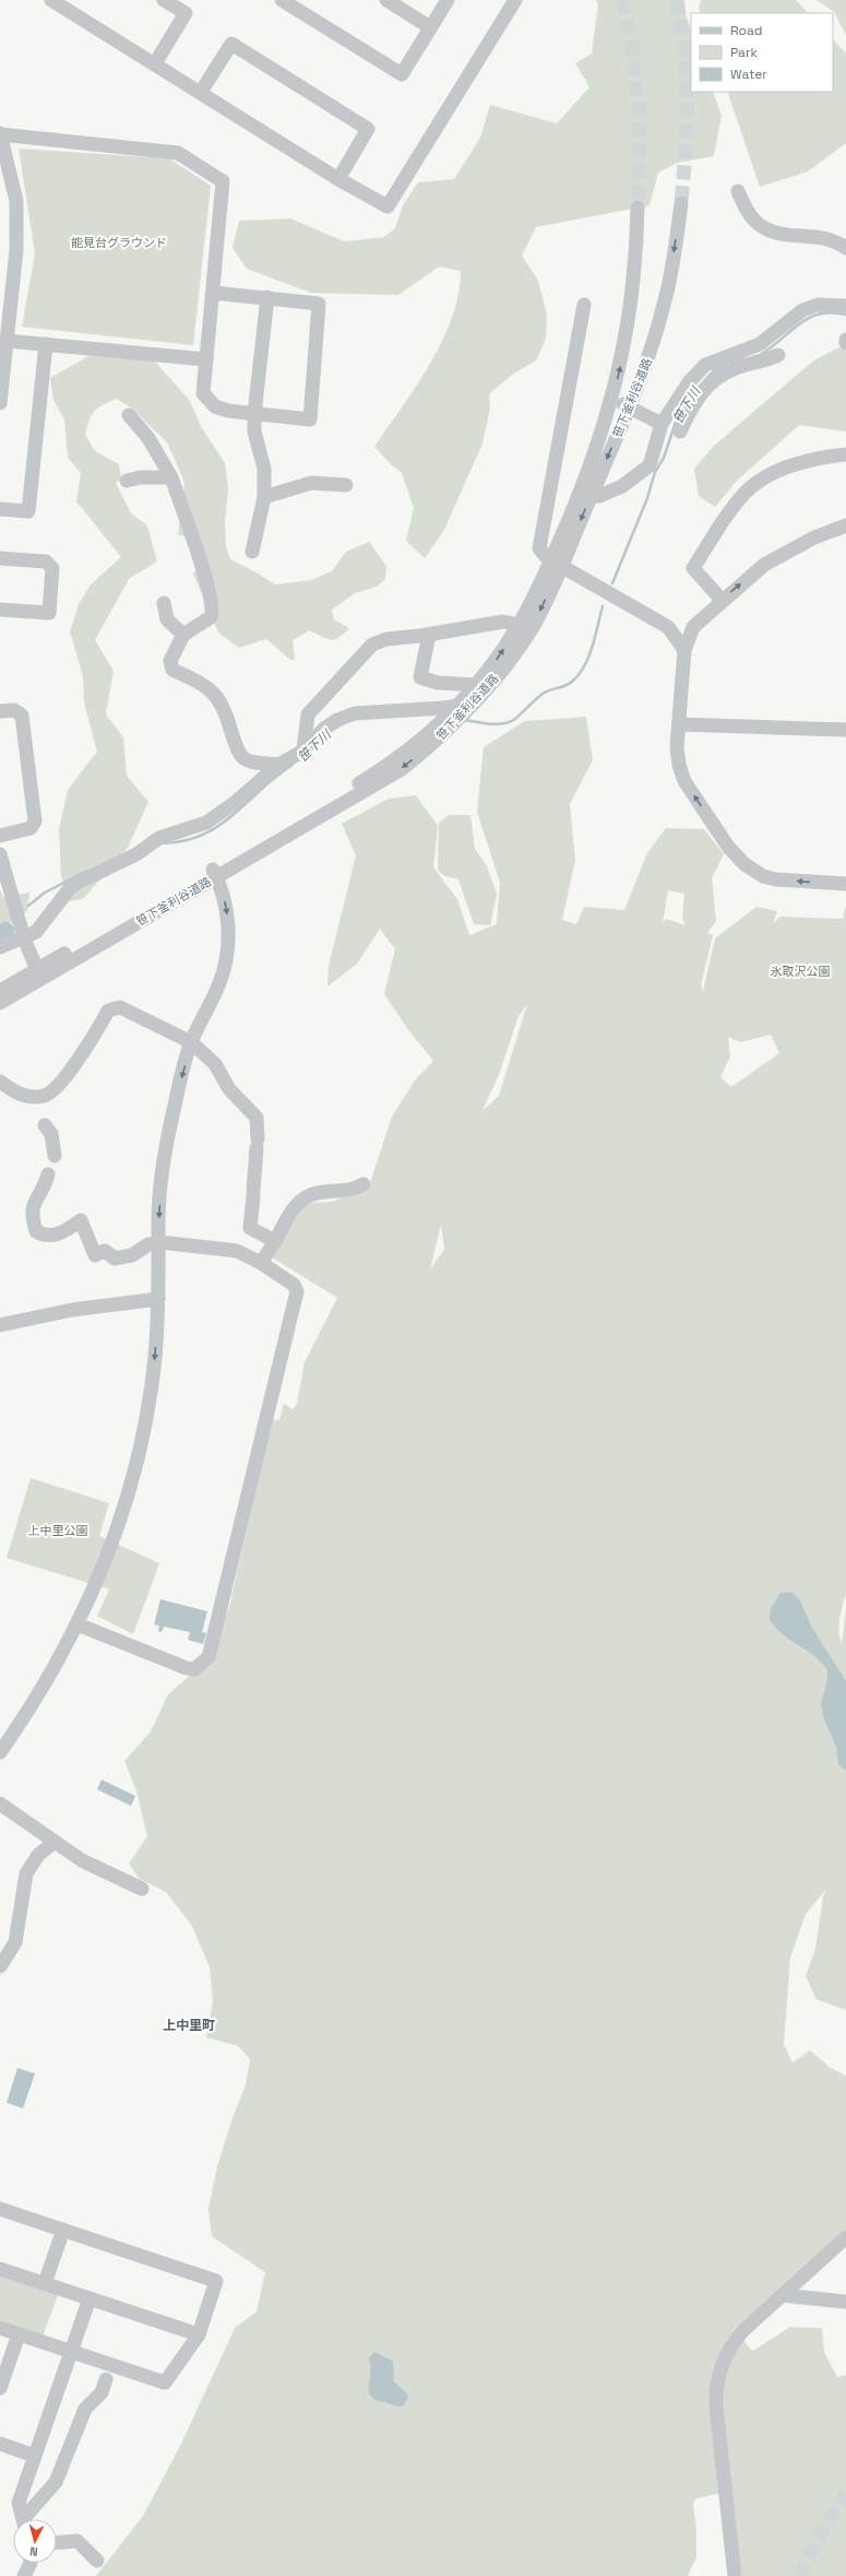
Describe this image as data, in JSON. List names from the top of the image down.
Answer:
{
  "streets": {
    "street": ["笹下釜利谷道路"]
  },
  "districts": ["上中里町"],
  "water": ["笹下川"],
  "parks": ["能見台グラウンド", "氷取沢公園", "上中里公園"],
  "legend": ["Road", "Park", "Water"],
  "north": "bottom"
}
